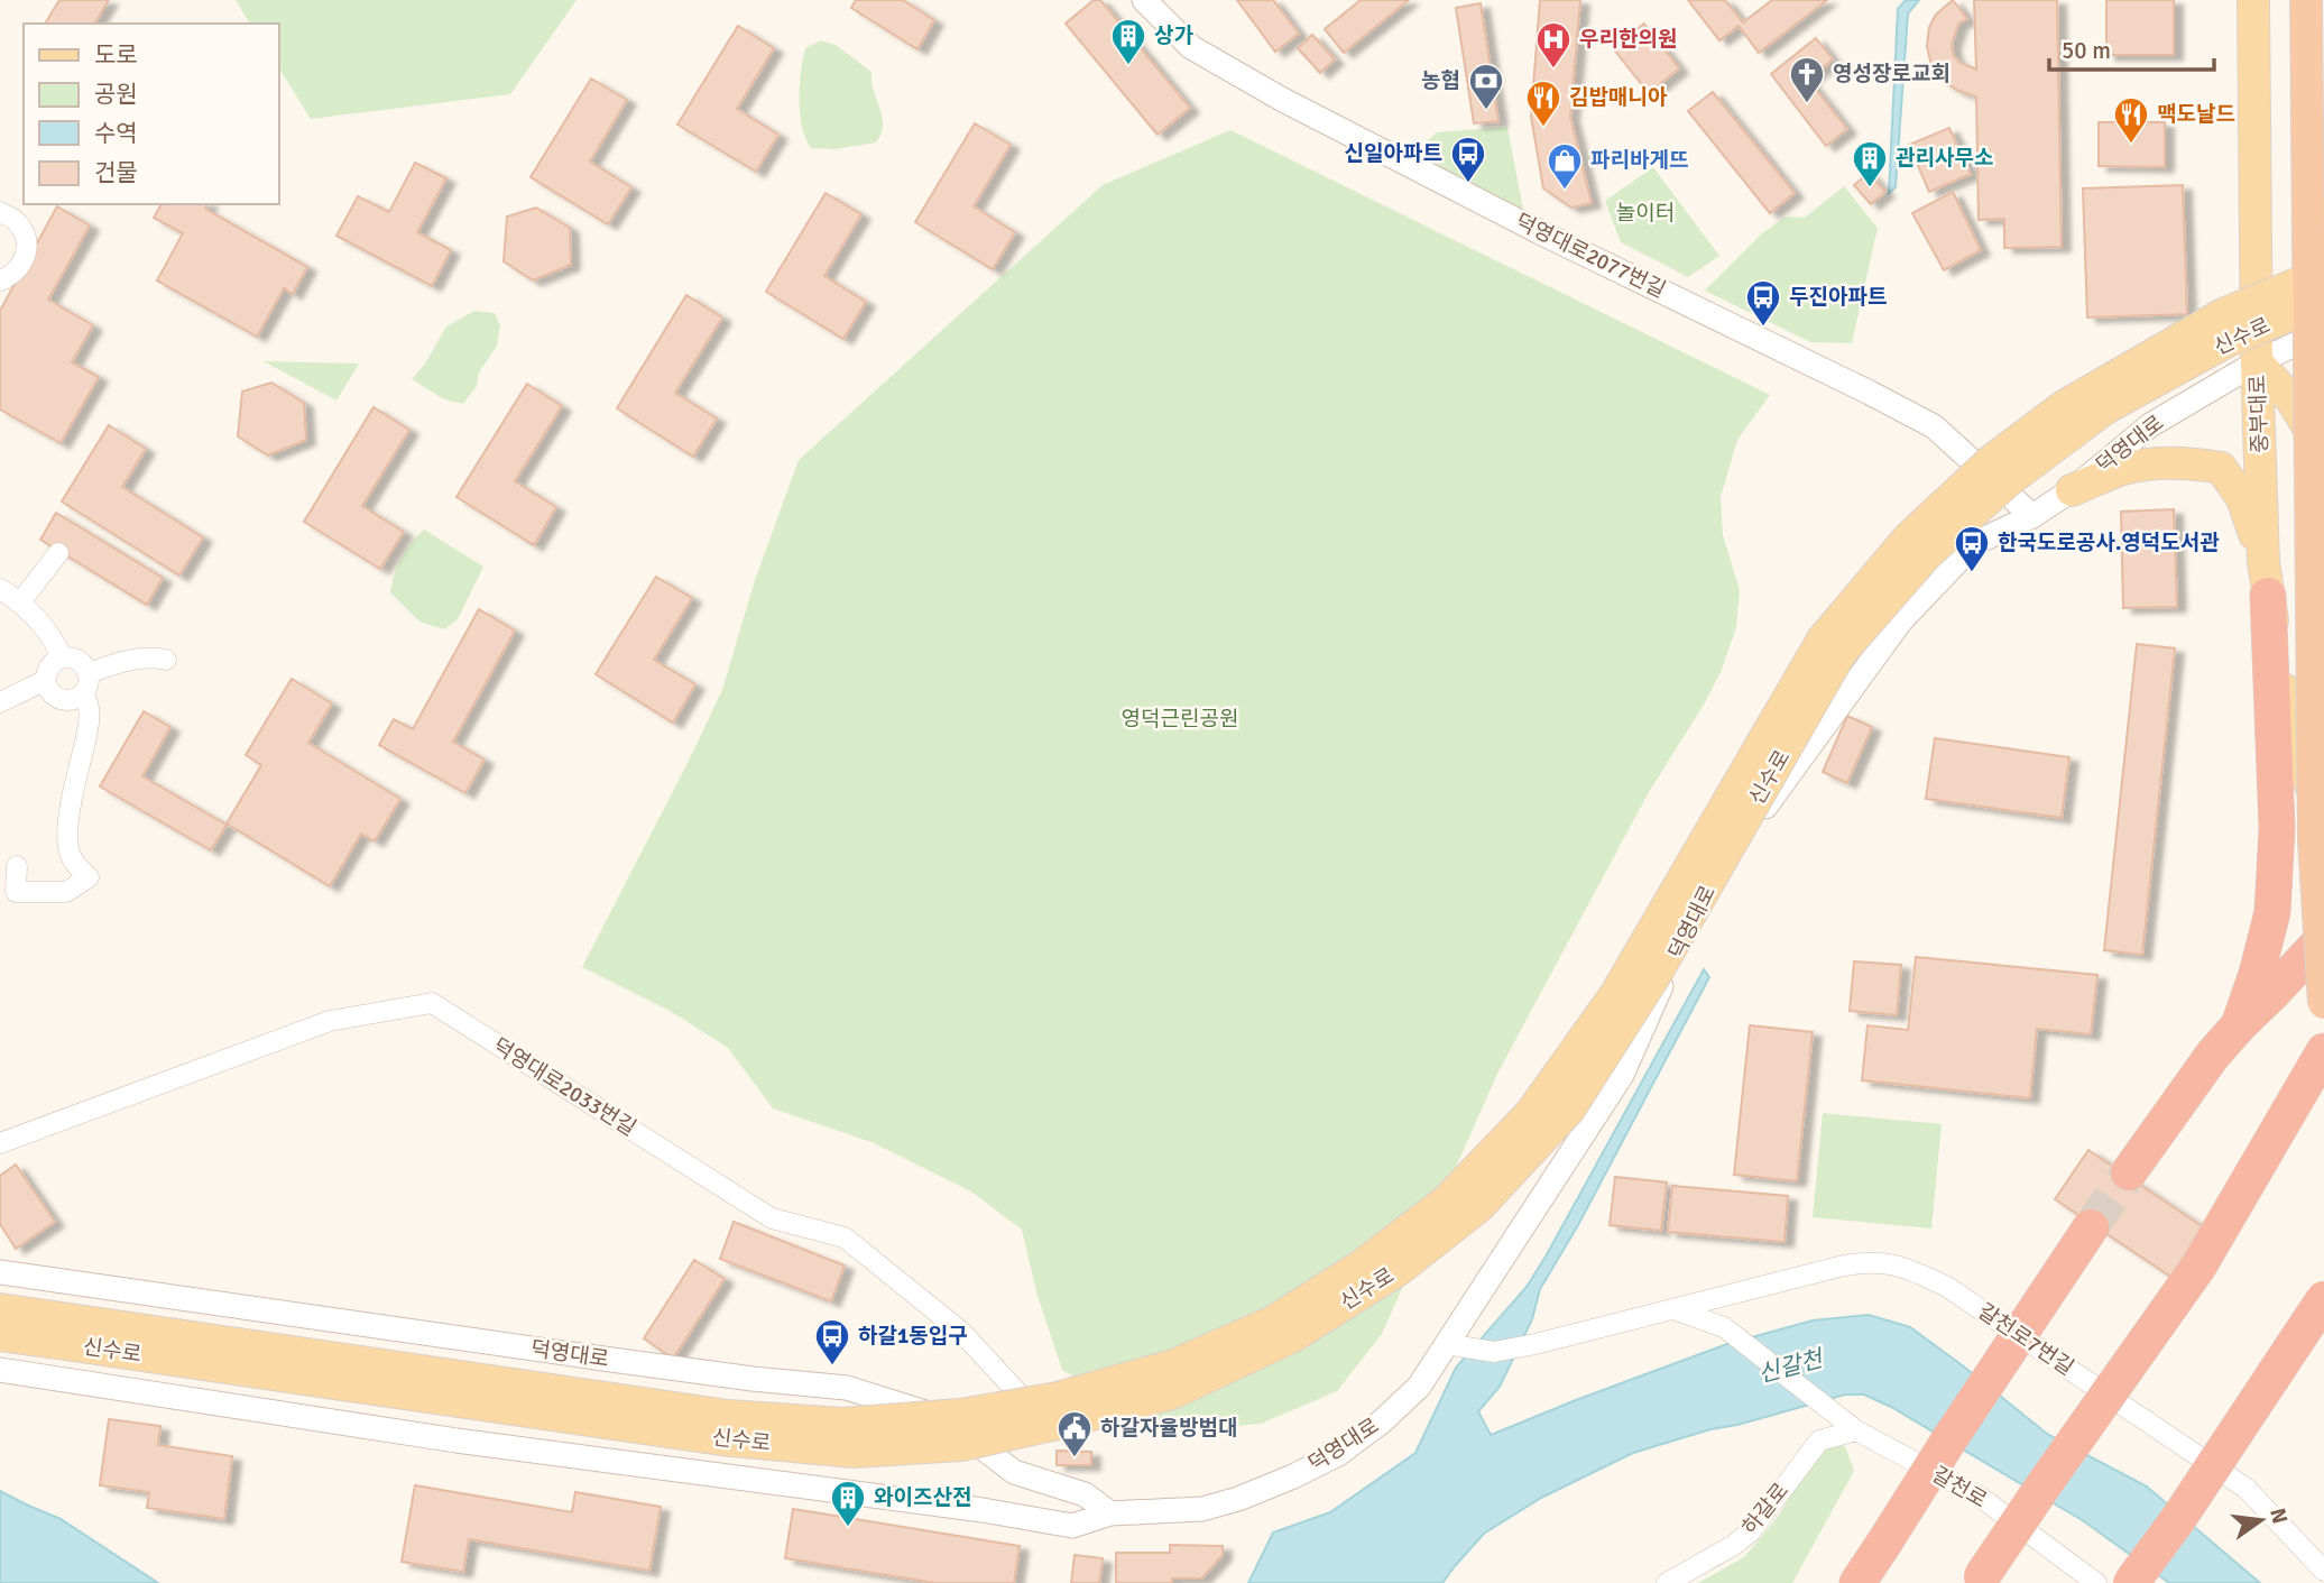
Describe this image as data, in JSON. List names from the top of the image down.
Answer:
{
  "streets": {
    "main road": ["신수로", "중부대로"],
    "street": [
      "덕영대로2077번길",
      "덕영대로",
      "덕영대로2033번길",
      "갈천로7번길",
      "갈천로",
      "하갈로"
    ]
  },
  "crossings": [
    ["덕영대로2077번길", "덕영대로"],
    ["중부대로", "덕영대로"],
    ["갈천로7번길", "갈천로"],
    ["갈천로", "하갈로"]
  ],
  "water": ["신갈천"],
  "parks": ["놀이터", "영덕근린공원"],
  "places": {
    "building": ["상가", "관리사무소", "와이즈산전"],
    "hospital": ["우리한의원"],
    "church": ["영성장로교회"],
    "bank": ["농협"],
    "restaurant": ["김밥매니아", "맥도날드"],
    "bus stop": [
      "신일아파트",
      "두진아파트",
      "한국도로공사.영덕도서관",
      "하갈1동입구"
    ],
    "shop": ["파리바게뜨"],
    "public building": ["하갈자율방범대"]
  },
  "legend": [
    "도로",
    "공원",
    "수역",
    "건물"
  ],
  "scale_bar": "50 m",
  "north": "right"
}
